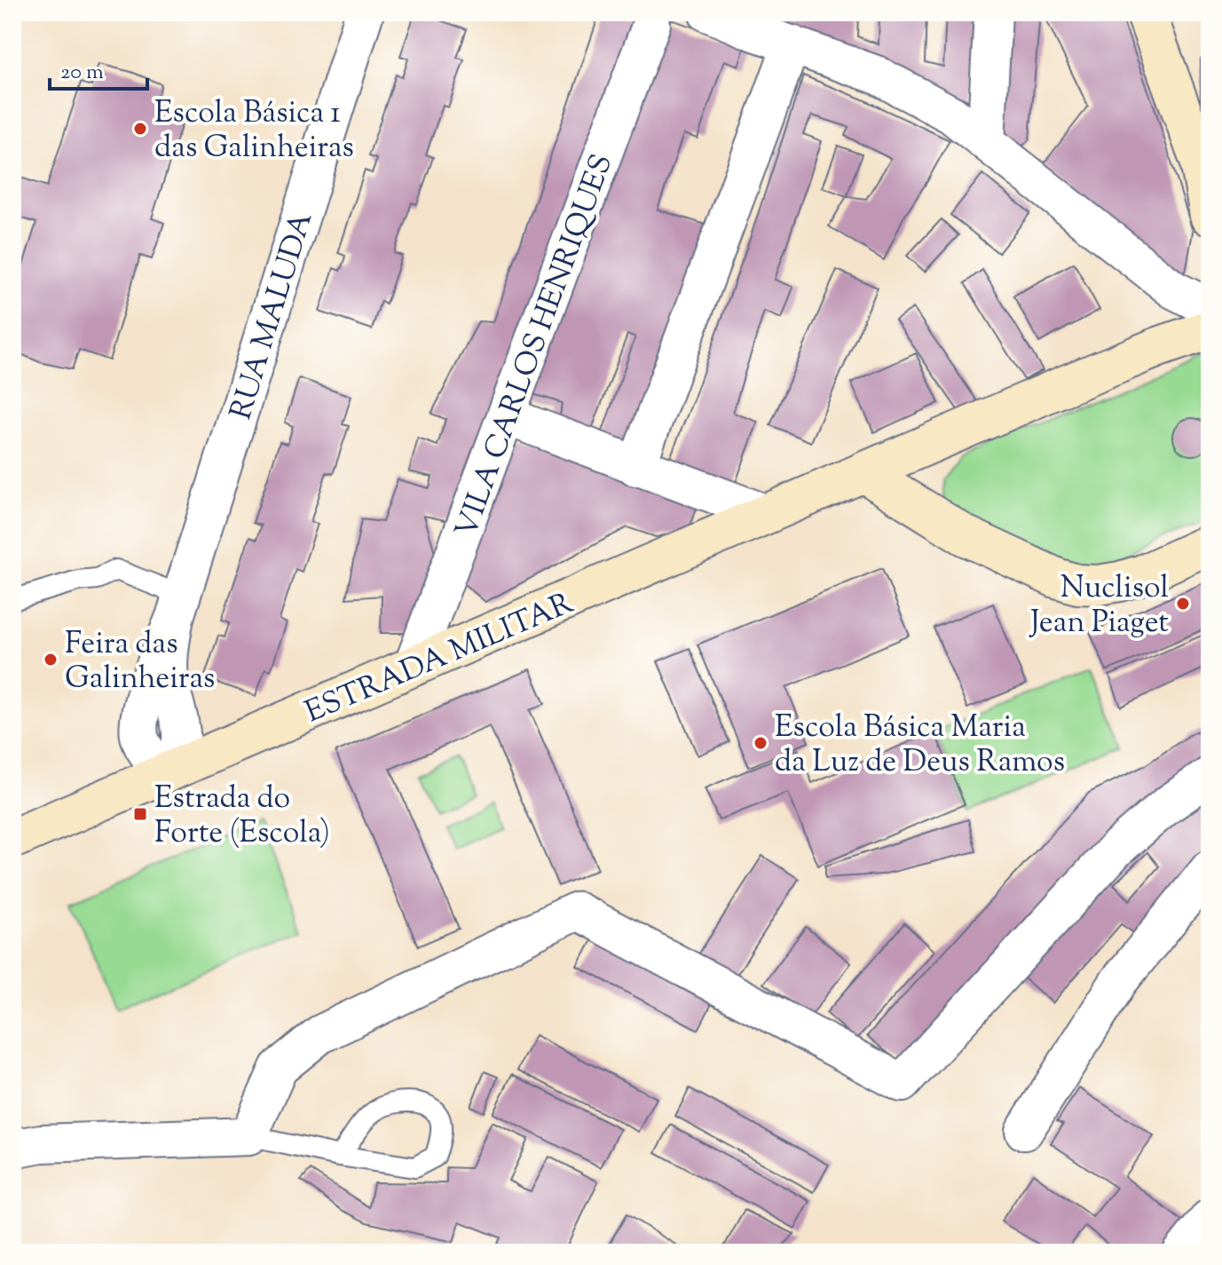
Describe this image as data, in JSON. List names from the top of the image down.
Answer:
{
  "streets": {
    "street": ["RUA MALUDA", "VILA CARLOS HENRIQUES", "ESTRADA MILITAR"]
  },
  "crossings": [
    ["RUA MALUDA", "ESTRADA MILITAR"],
    ["VILA CARLOS HENRIQUES", "ESTRADA MILITAR"]
  ],
  "places": {
    "other": [
      "Escola Básica 1 das Galinheiras",
      "Nuclisol Jean Piaget",
      "Feira das Galinheiras",
      "Escola Básica Maria da Luz de Deus Ramos"
    ],
    "transit": ["Estrada do Forte (Escola)"]
  },
  "scale_bar": "20 m"
}
